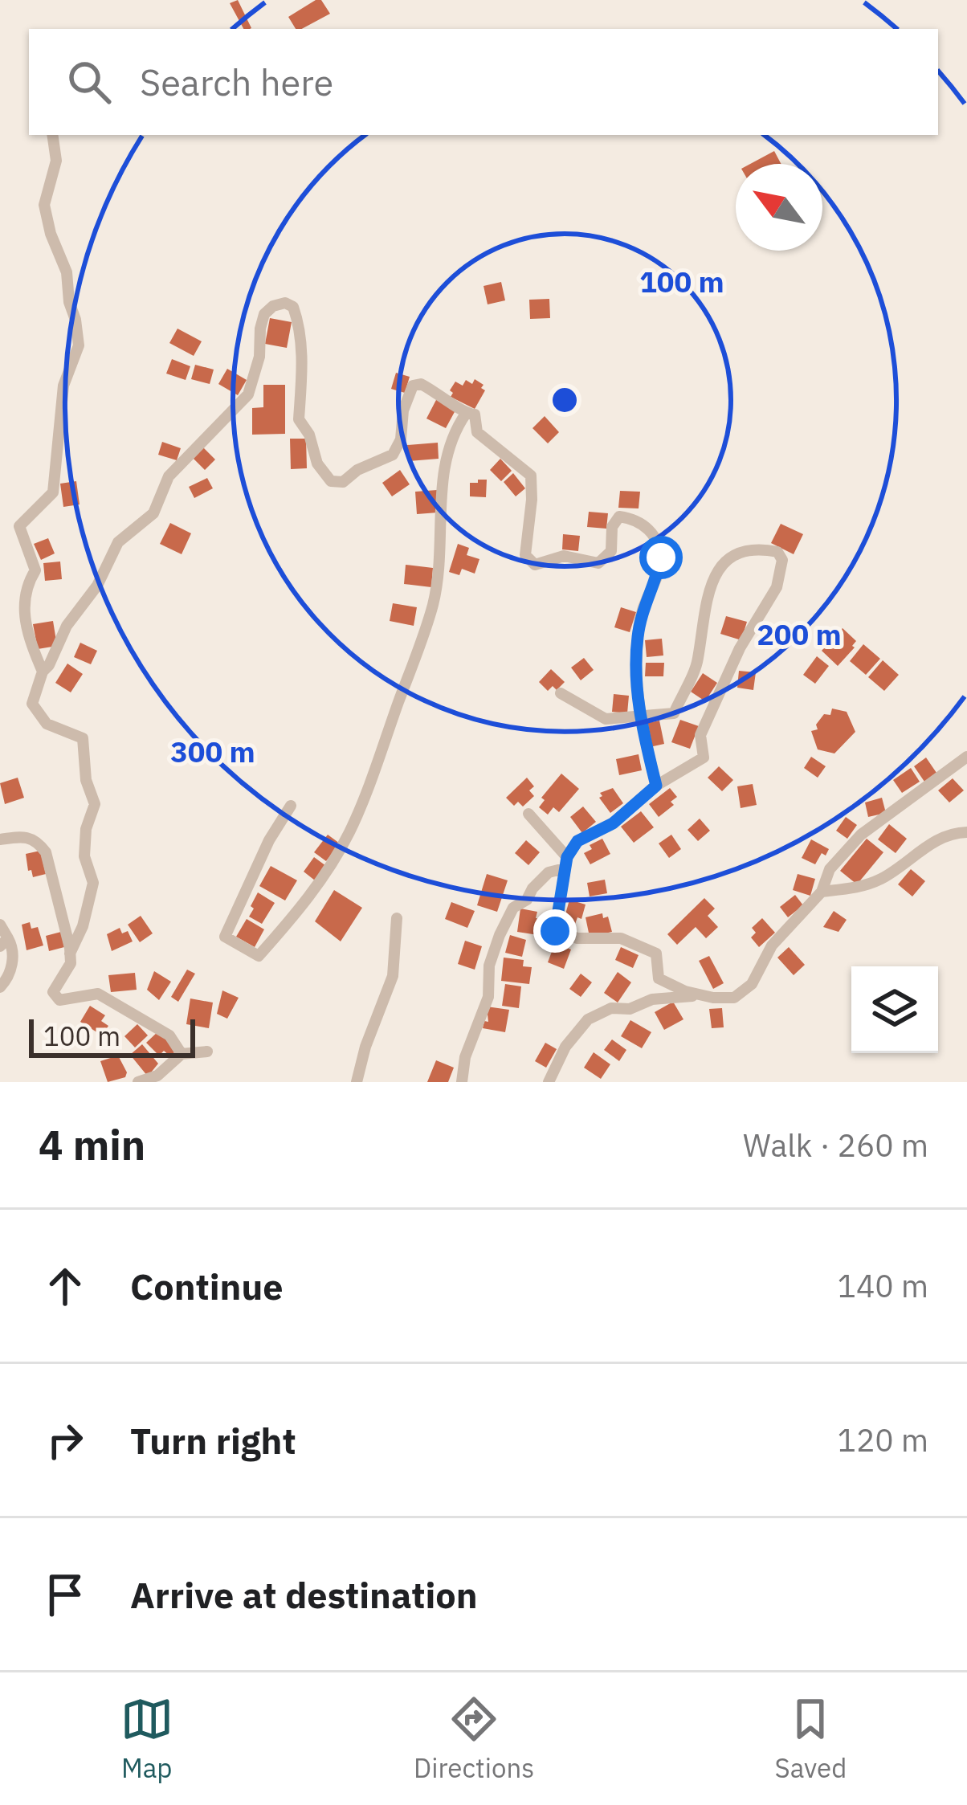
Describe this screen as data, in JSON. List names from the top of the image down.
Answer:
{
  "scale_bar": "100 m",
  "north": "top left",
  "page": {
    "search": "Search here",
    "scale": "100 m",
    "heading": ["4 min", "Walk · 260 m"],
    "list": [
      ["Continue", "140 m"],
      ["Turn right", "120 m"],
      "Arrive at destination"
    ],
    "nav": ["Map", "Directions", "Saved"]
  },
  "rings": ["100 m", "200 m", "300 m"]
}
